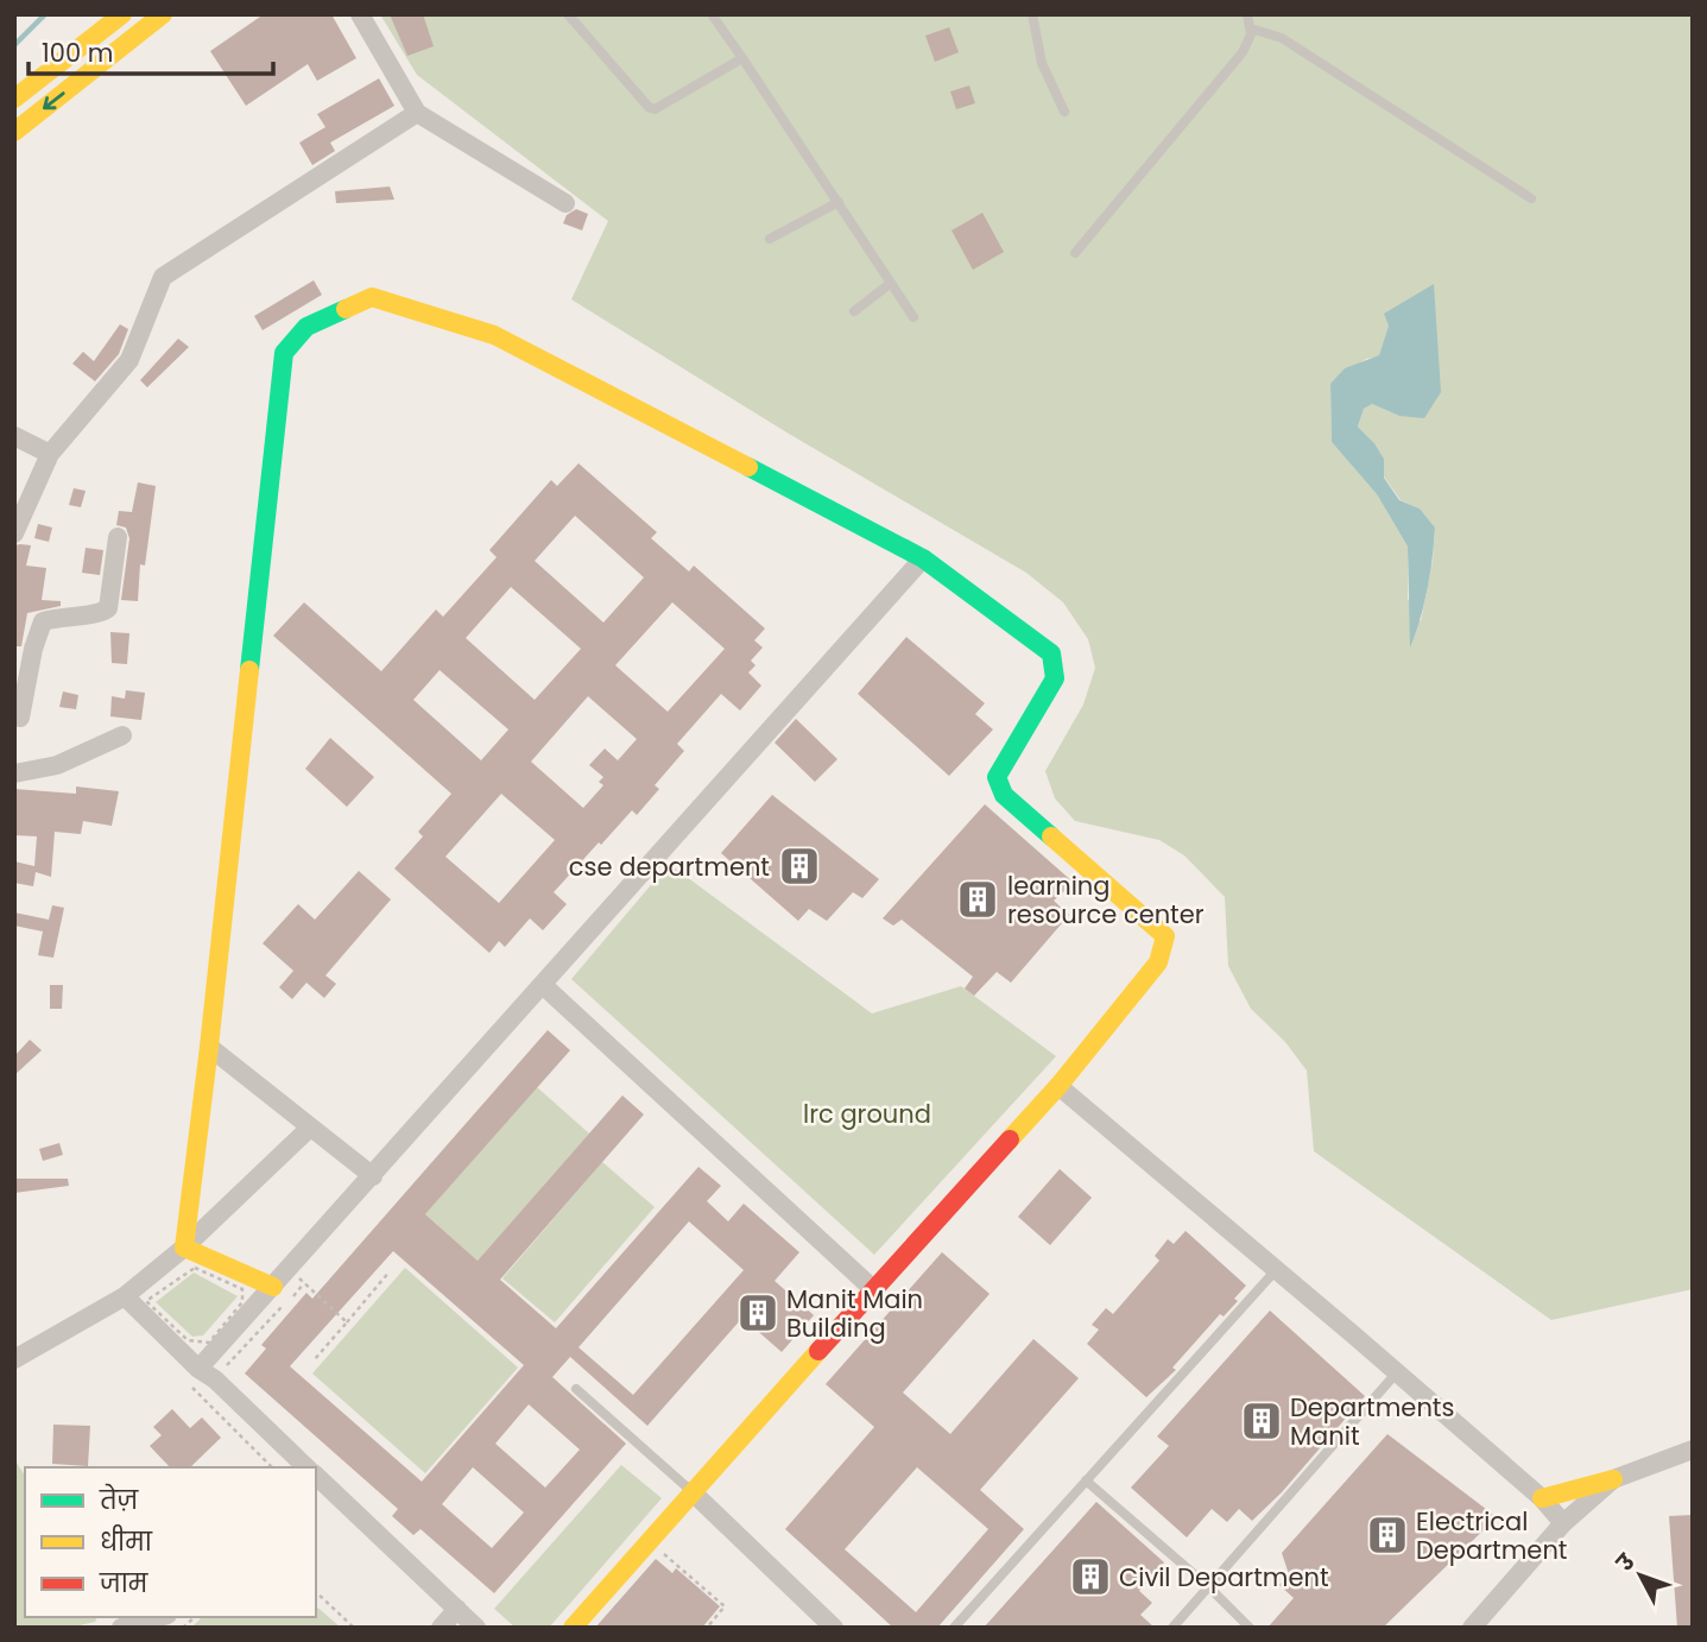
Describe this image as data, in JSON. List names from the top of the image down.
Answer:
{
  "parks": ["lrc ground"],
  "places": {
    "building": [
      "cse department",
      "learning resource center",
      "Manit Main Building",
      "Departments Manit",
      "Electrical Department",
      "Civil Department"
    ]
  },
  "legend": ["तेज़", "धीमा", "जाम"],
  "scale_bar": "100 m",
  "north": "top left"
}
